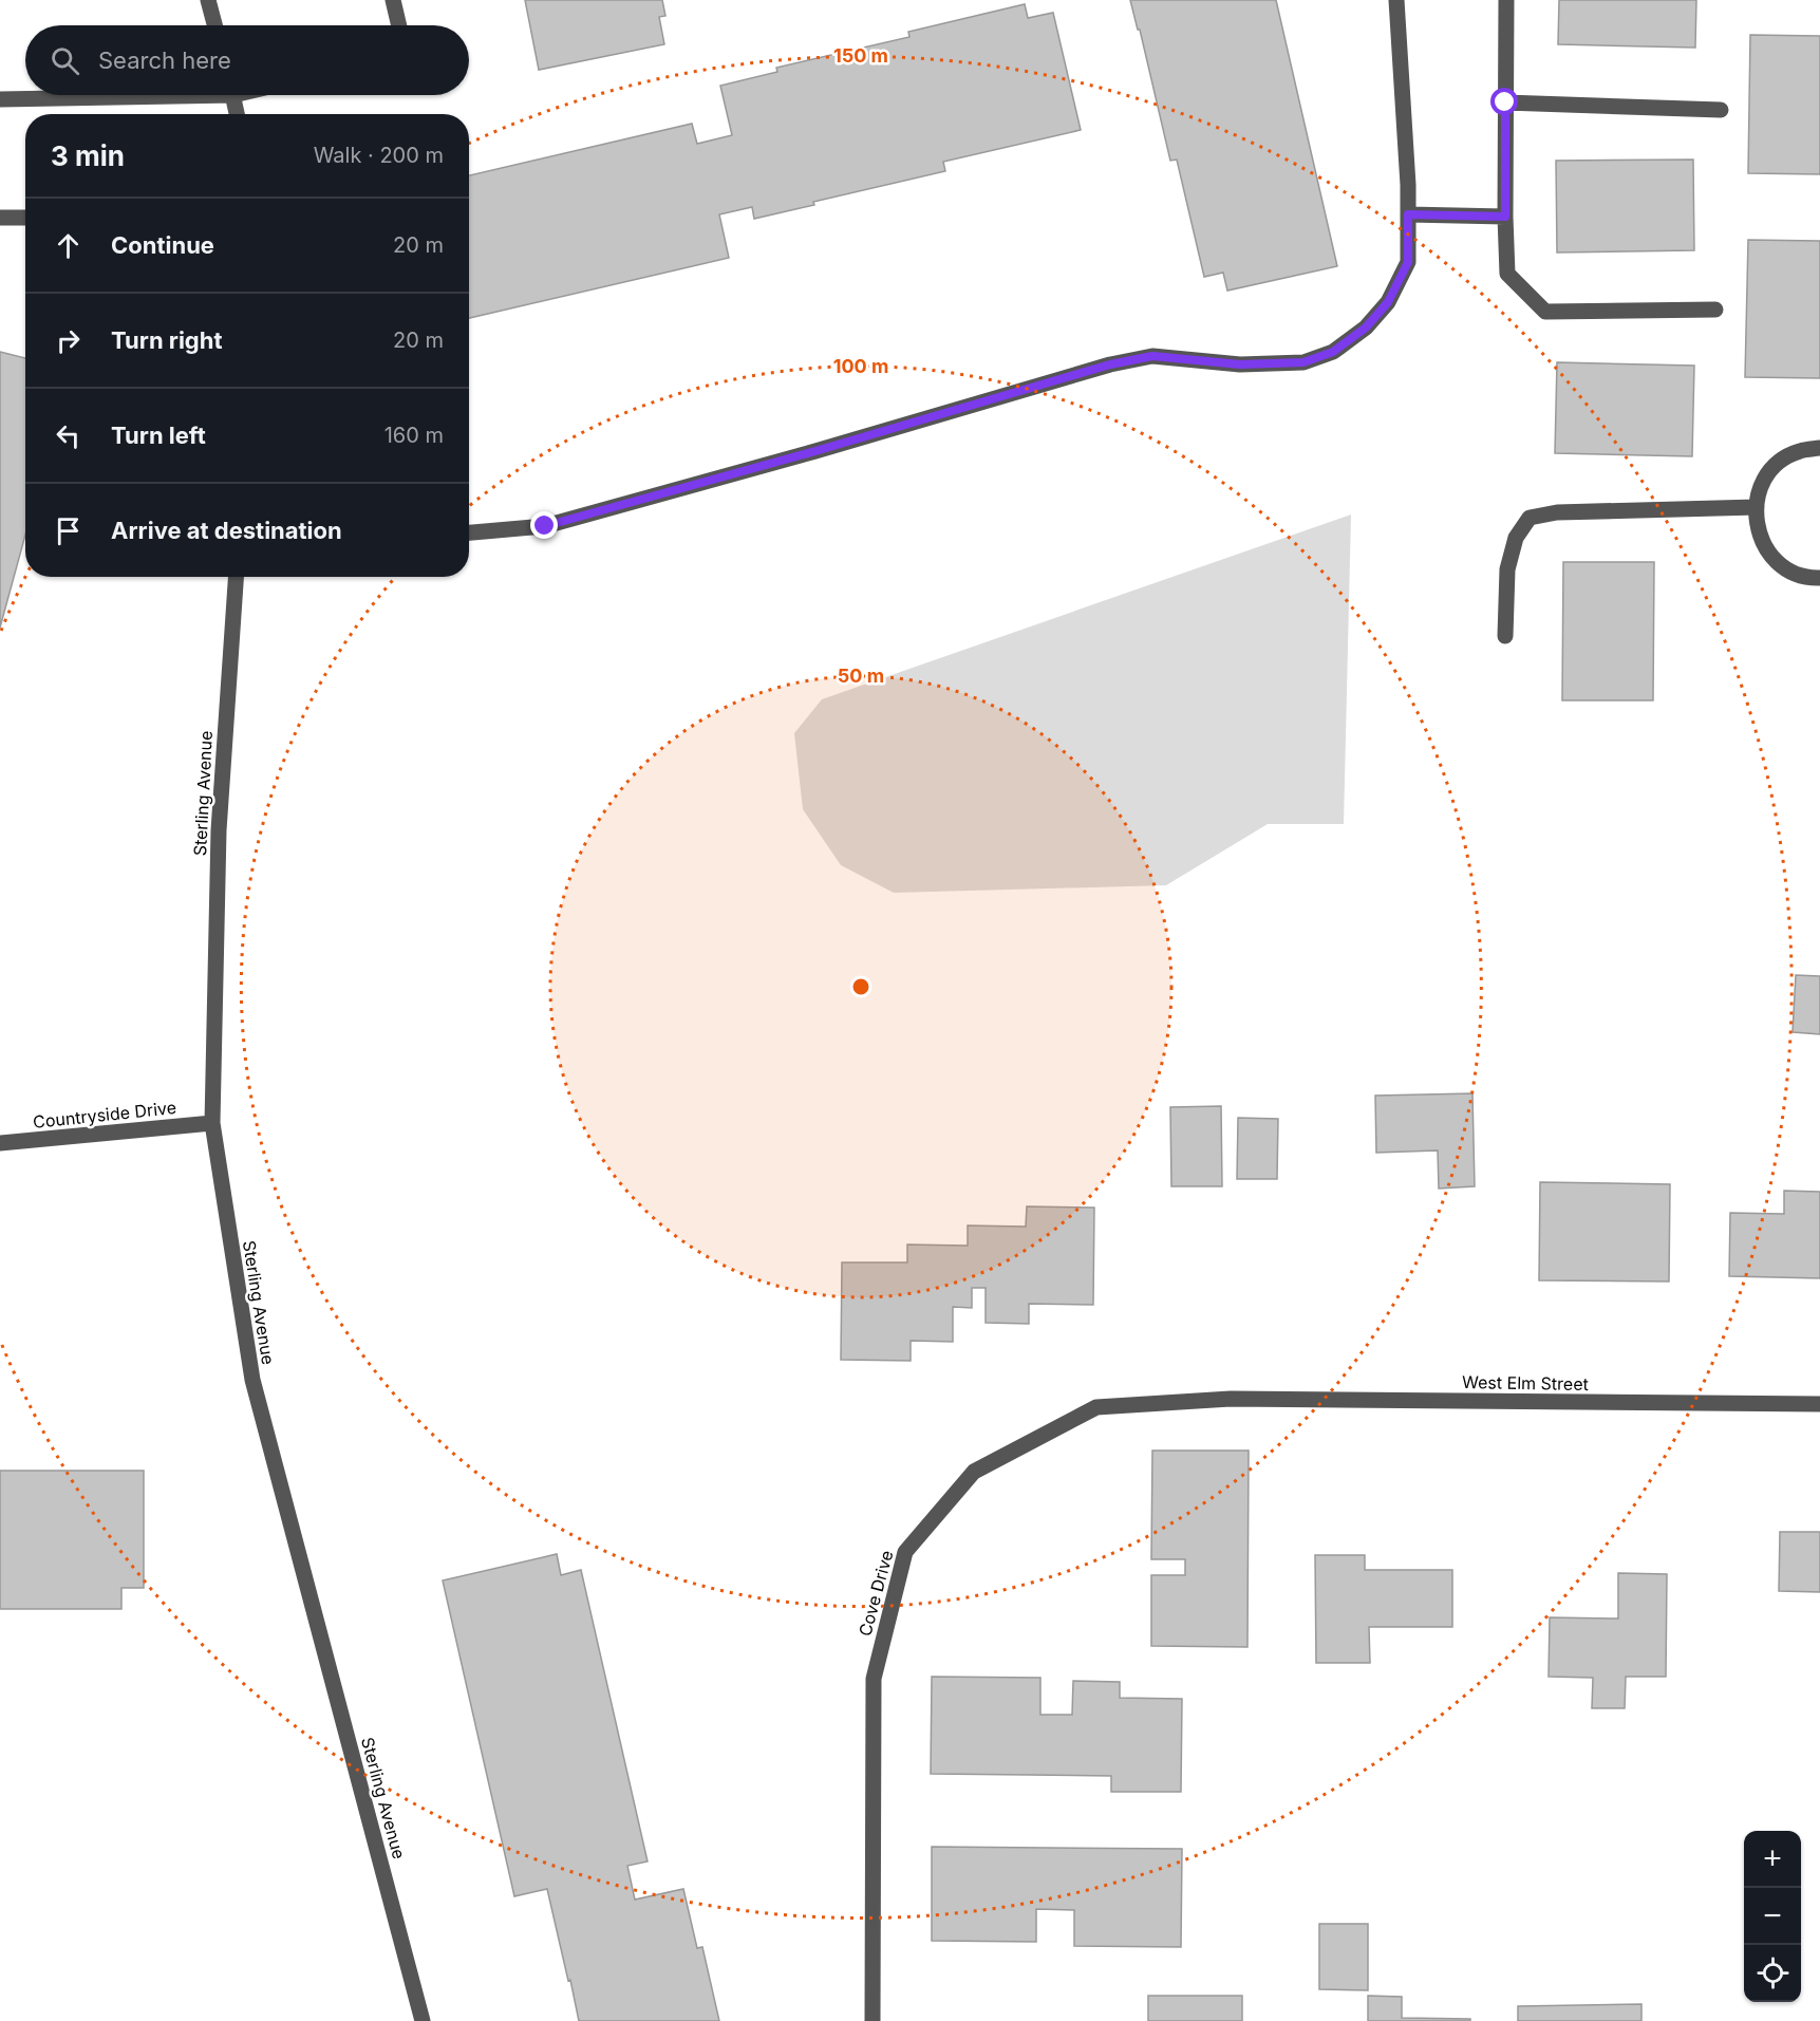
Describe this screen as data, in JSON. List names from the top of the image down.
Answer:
{
  "streets": {
    "street": [
      "Sterling Avenue",
      "Countryside Drive",
      "West Elm Street",
      "Cove Drive"
    ]
  },
  "crossings": [
    ["Sterling Avenue", "Countryside Drive"],
    ["West Elm Street", "Cove Drive"]
  ],
  "page": {
    "search": "Search here",
    "heading": ["3 min", "Walk · 200 m"],
    "list": [
      ["Continue", "20 m"],
      ["Turn right", "20 m"],
      ["Turn left", "160 m"],
      "Arrive at destination"
    ],
    "map_buttons": ["+", "−"]
  },
  "rings": ["150 m", "100 m", "50 m"]
}
